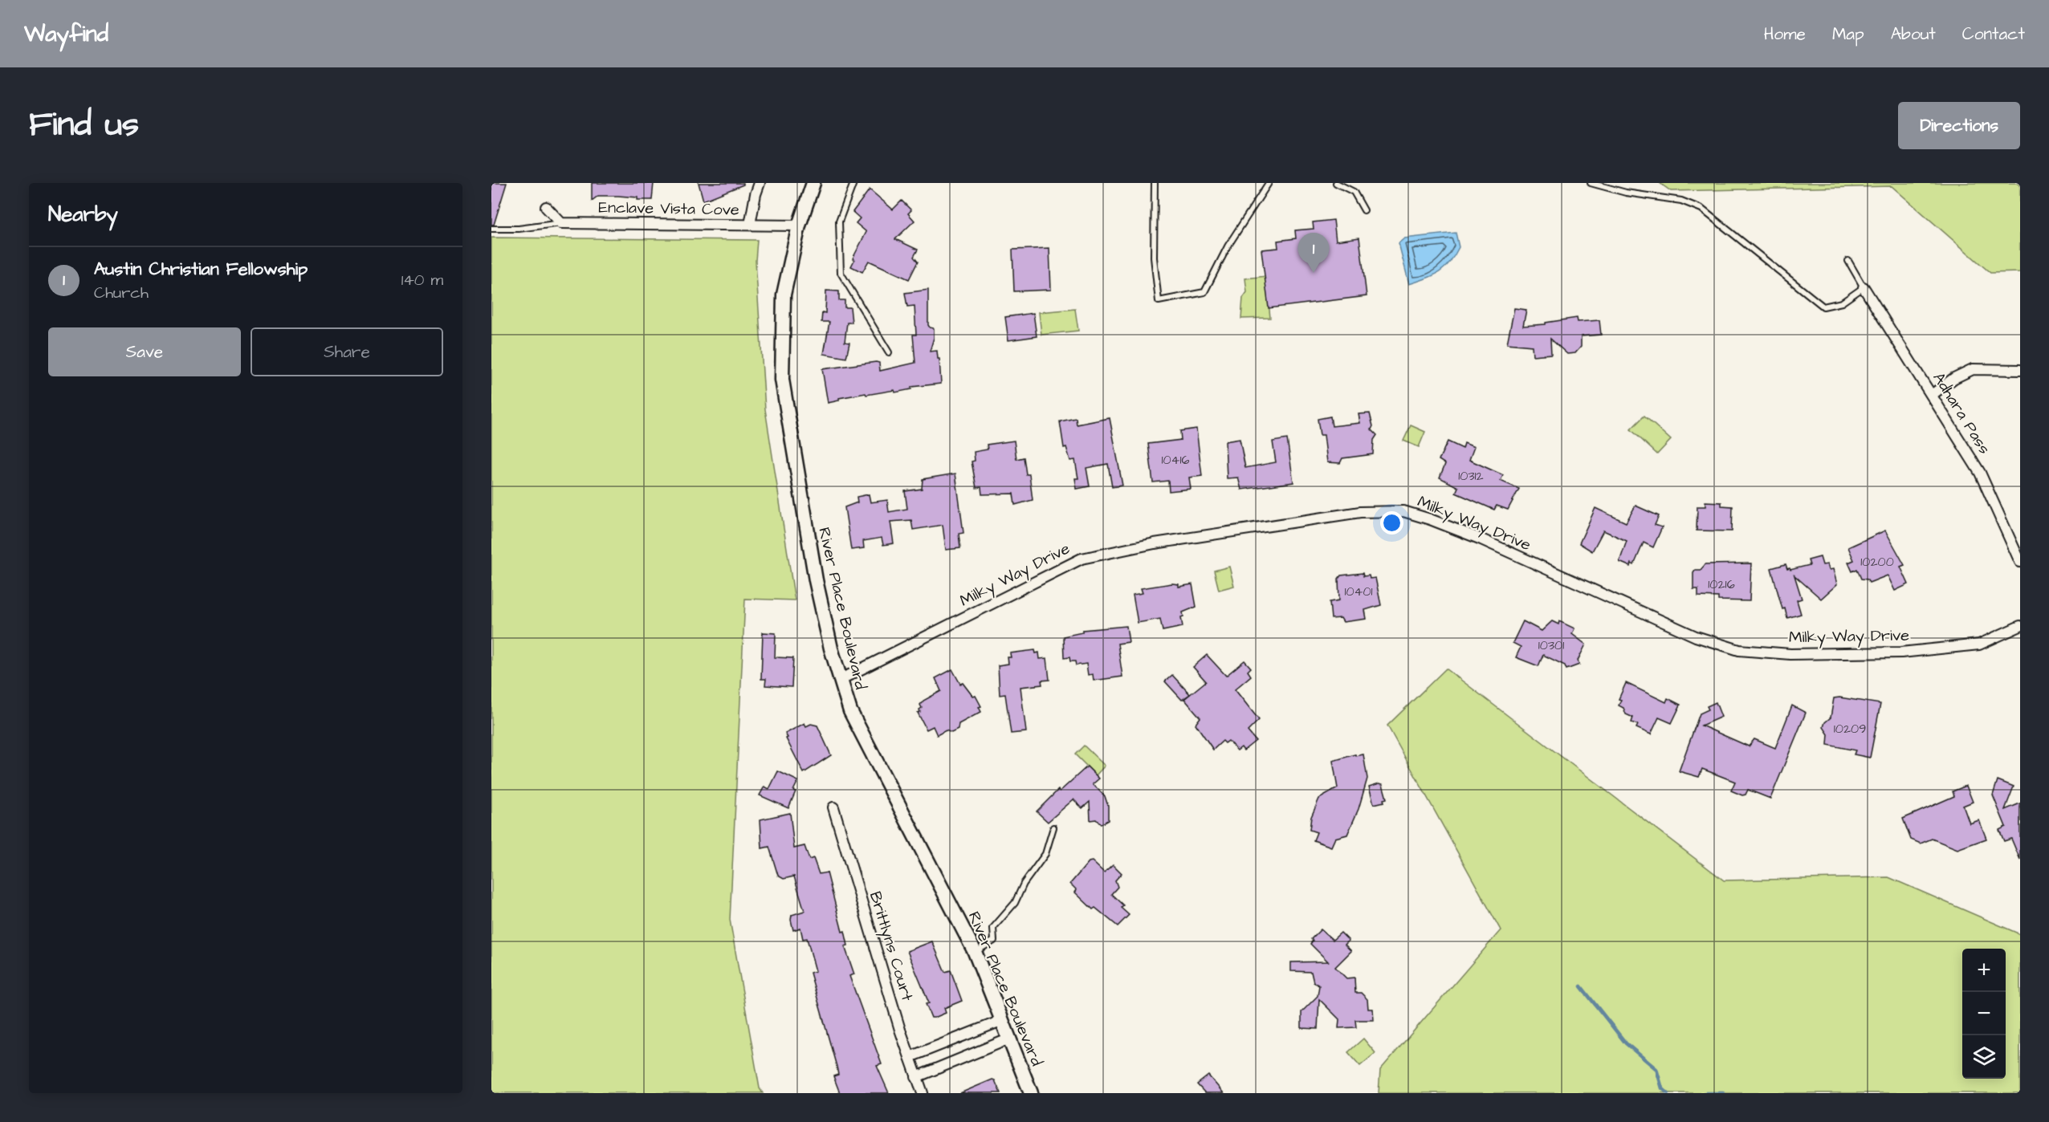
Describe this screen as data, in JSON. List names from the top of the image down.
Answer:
{
  "streets": {
    "street": [
      "Enclave Vista Cove",
      "Adhara Pass",
      "Milky Way Drive",
      "River Place Boulevard",
      "Brittlyns Court"
    ]
  },
  "crossings": [
    ["Enclave Vista Cove", "River Place Boulevard"],
    ["Milky Way Drive", "River Place Boulevard"]
  ],
  "house_numbers": [
    "10416",
    "10312",
    "10200",
    "10216",
    "10401",
    "10301",
    "10209"
  ],
  "page": {
    "header": "Wayfind",
    "nav": [
      "Home",
      "Map",
      "About",
      "Contact"
    ],
    "title": "Find us",
    "buttons": [
      "Directions",
      ["Save", "Share"]
    ],
    "heading": "Nearby",
    "pins": "1",
    "list": [
      {
        "mark": "1",
        "name": "Austin Christian Fellowship",
        "note": "Church",
        "value": "140 m"
      }
    ],
    "map_buttons": ["+", "−"]
  }
}
